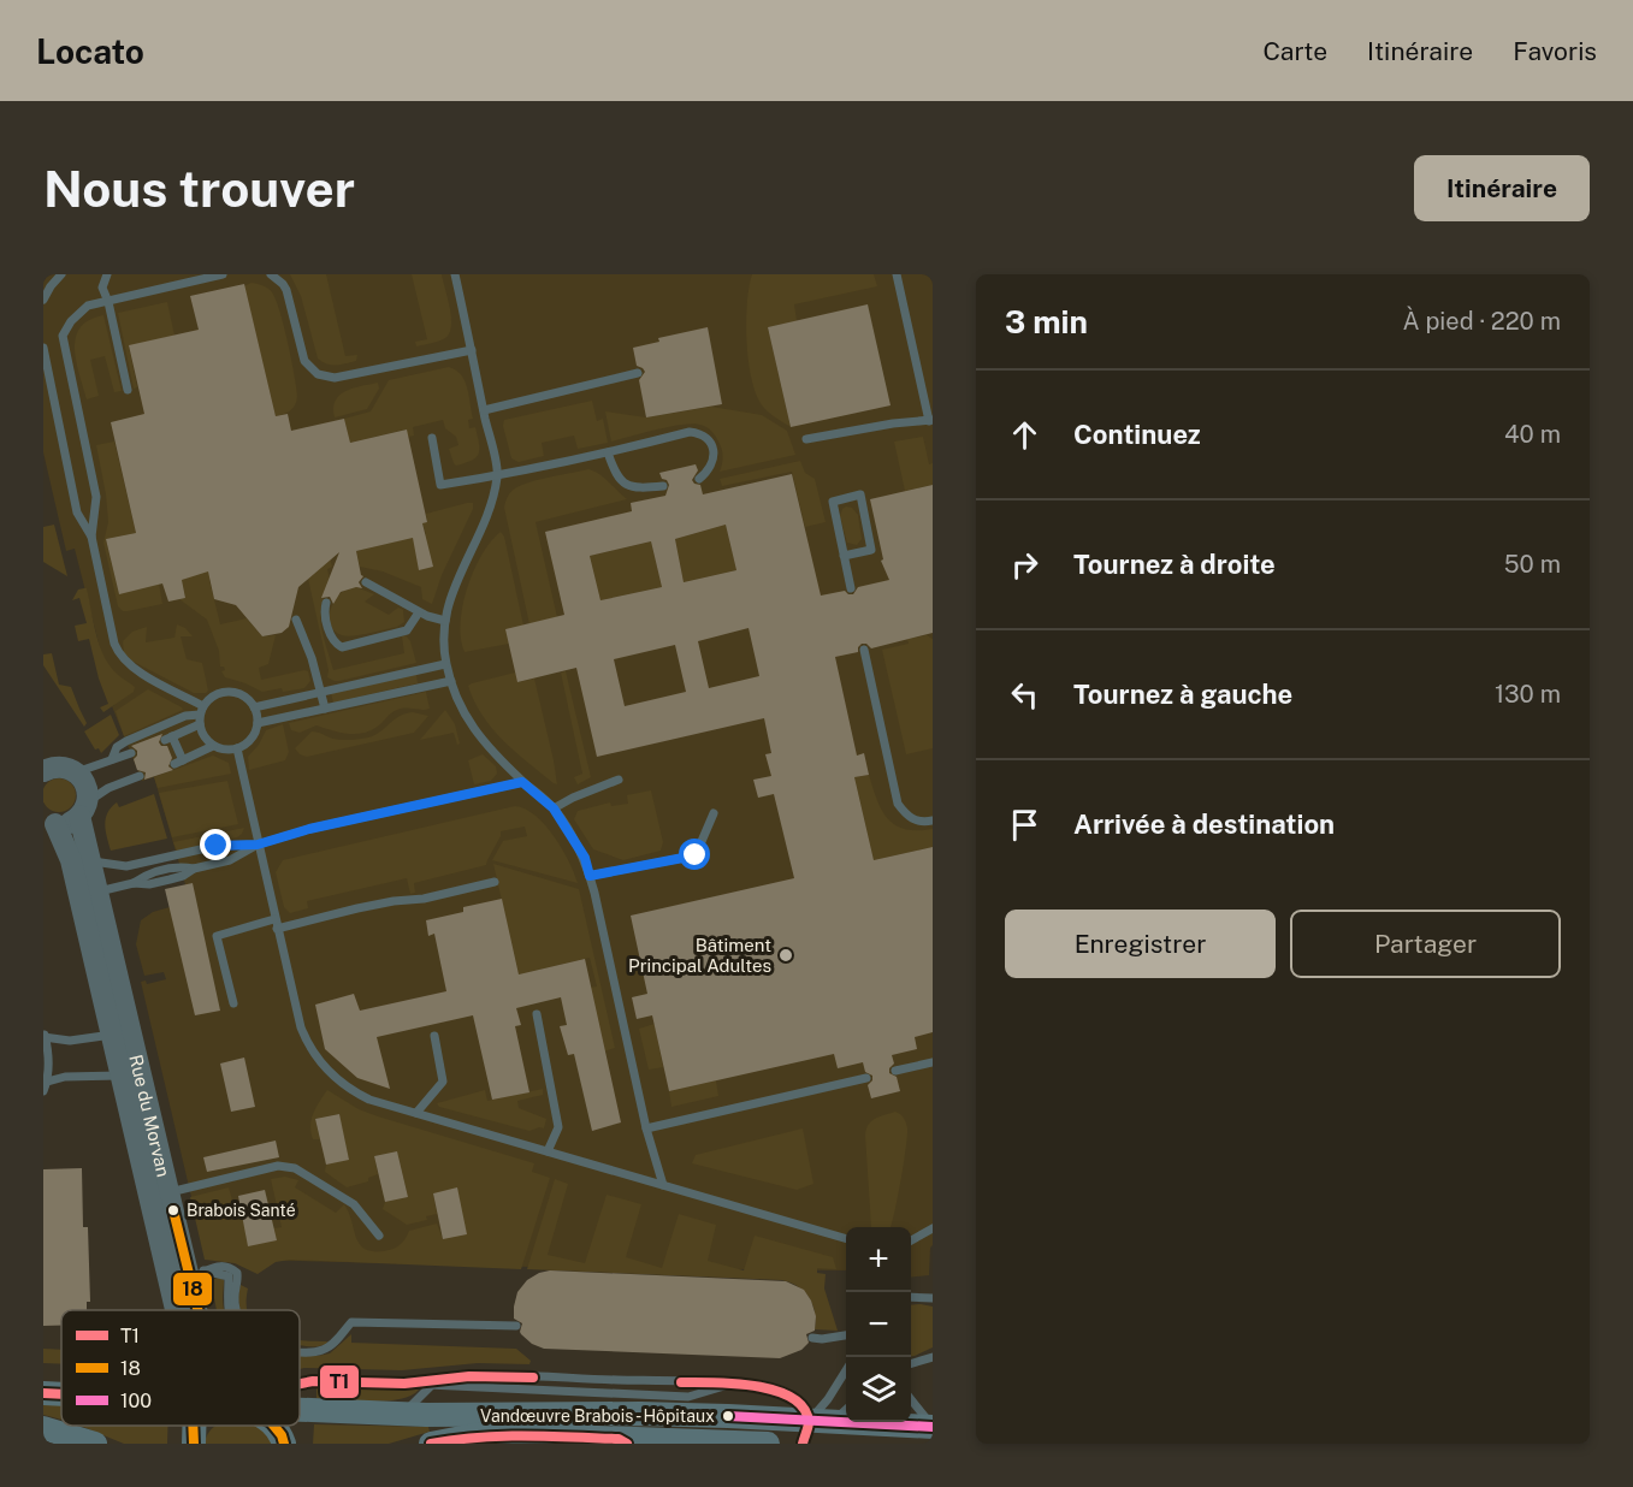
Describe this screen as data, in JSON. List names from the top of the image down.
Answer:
{
  "streets": {
    "street": ["Rue du Morvan"]
  },
  "places": ["Bâtiment Principal Adultes", "Brabois Santé", "Vandœuvre Brabois - Hôpitaux"],
  "lines": ["transit line 18", "transit line T1", "transit line 100"],
  "legend": ["T1", "18", "100"],
  "page": {
    "header": "Locato",
    "nav": ["Carte", "Itinéraire", "Favoris"],
    "buttons": [
      "Itinéraire",
      ["Enregistrer", "Partager"]
    ],
    "title": "Nous trouver",
    "heading": ["3 min", "À pied · 220 m"],
    "list": [
      ["Continuez", "40 m"],
      ["Tournez à droite", "50 m"],
      ["Tournez à gauche", "130 m"],
      "Arrivée à destination"
    ],
    "map_buttons": ["+", "−"]
  }
}
